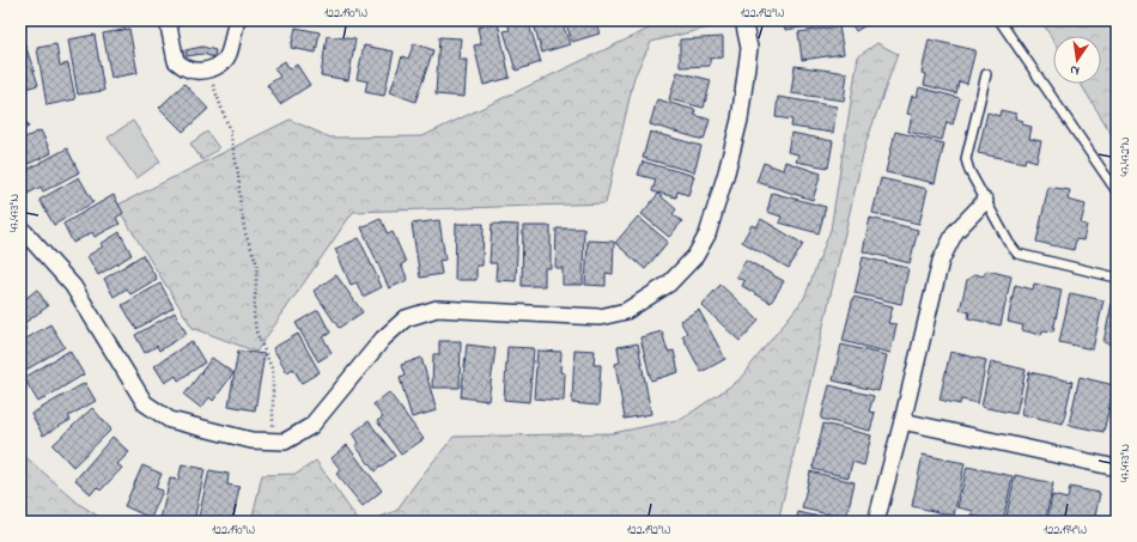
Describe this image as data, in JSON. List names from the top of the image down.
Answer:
{
  "north": "bottom",
  "coordinates": [
    "122.190°W",
    "122.192°W",
    "47.472°N",
    "47.473°N",
    "122.194°W"
  ]
}
